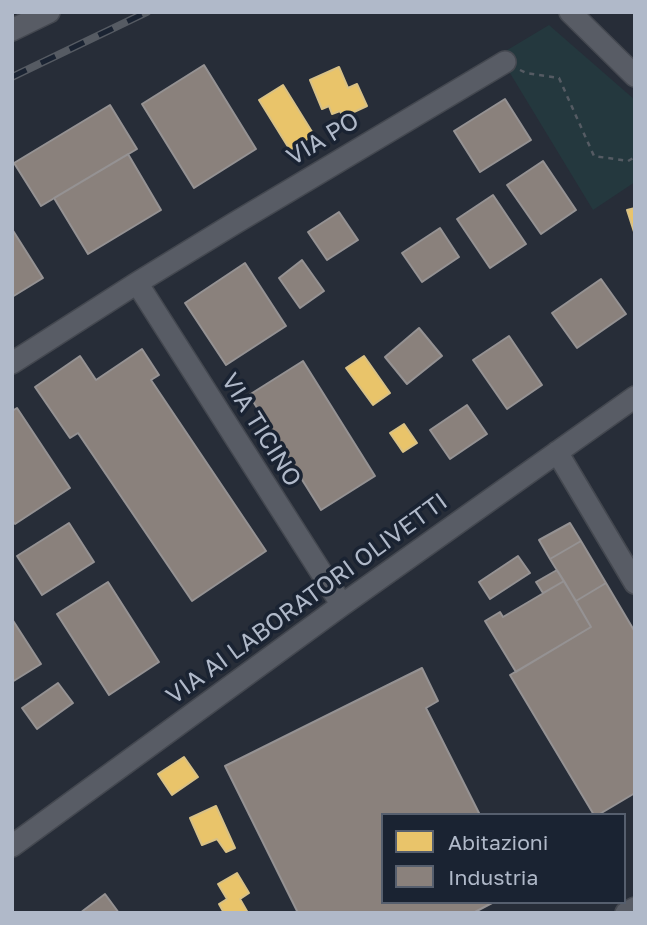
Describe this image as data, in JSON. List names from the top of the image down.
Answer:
{
  "streets": {
    "street": ["VIA PO", "VIA TICINO", "VIA AI LABORATORI OLIVETTI"]
  },
  "crossings": [
    ["VIA PO", "VIA TICINO"],
    ["VIA TICINO", "VIA AI LABORATORI OLIVETTI"]
  ],
  "legend": ["Abitazioni", "Industria"]
}
